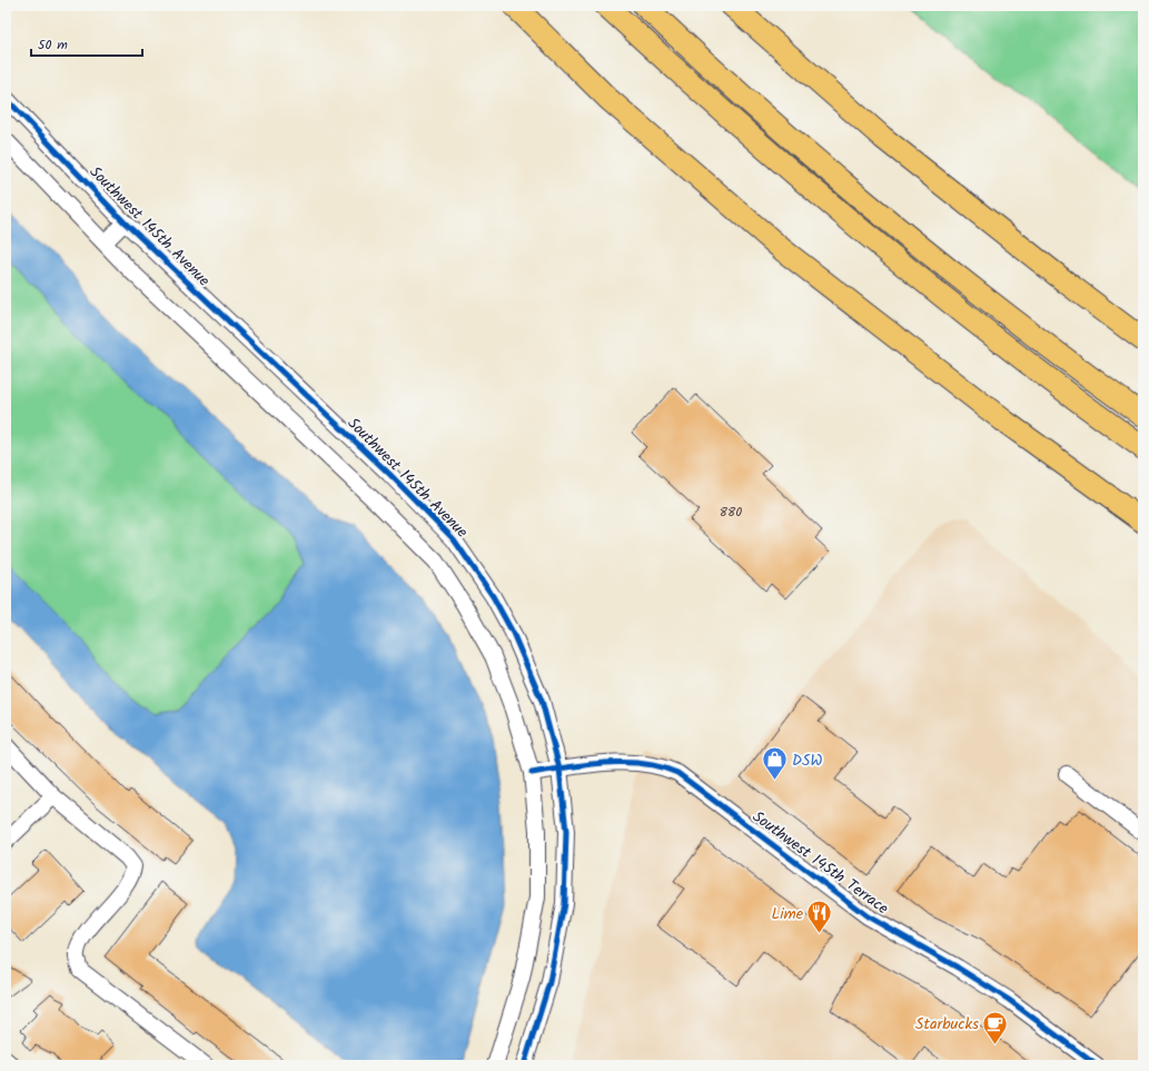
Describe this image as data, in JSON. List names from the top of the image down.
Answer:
{
  "streets": {
    "street": ["Southwest 145th Avenue", "Southwest 145th Terrace"]
  },
  "crossings": [
    ["Southwest 145th Avenue", "Southwest 145th Terrace"]
  ],
  "places": {
    "shop": ["DSW"],
    "restaurant": ["Lime"],
    "cafe": ["Starbucks"]
  },
  "house_numbers": ["880"],
  "scale_bar": "50 m"
}
